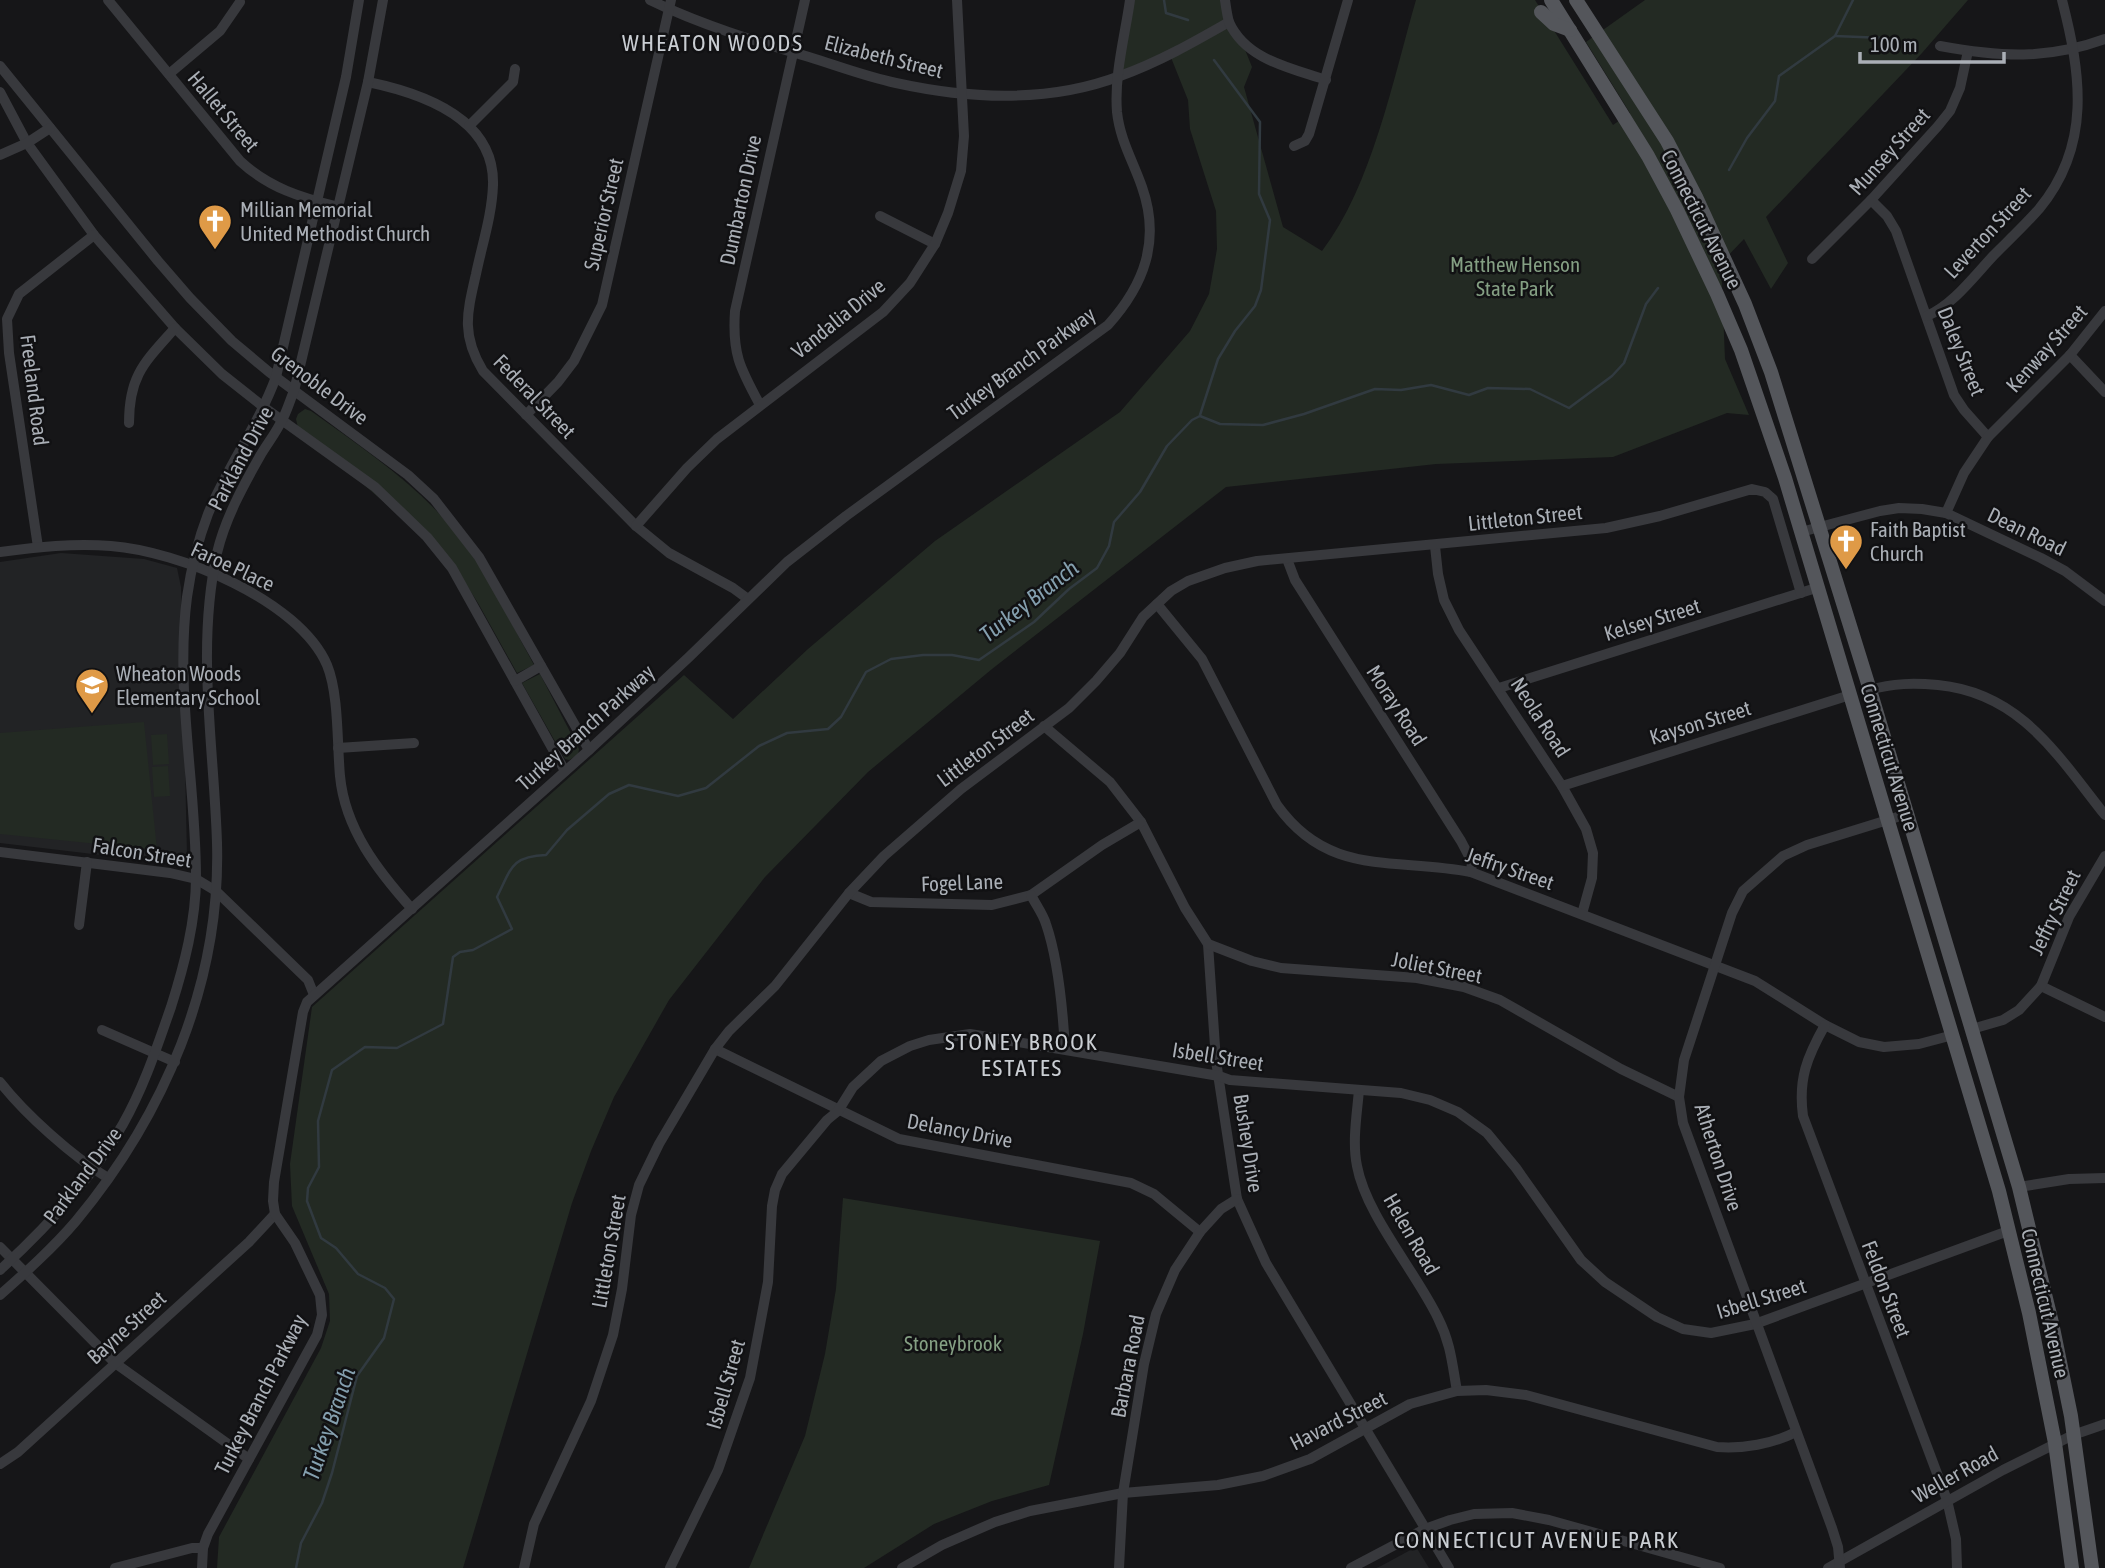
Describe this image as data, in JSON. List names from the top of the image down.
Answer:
{
  "streets": {
    "main road": ["Connecticut Avenue"],
    "street": [
      "Elizabeth Street",
      "Hallet Street",
      "Munsey Street",
      "Dumbarton Drive",
      "Superior Street",
      "Leverton Street",
      "Vandalia Drive",
      "Kenway Street",
      "Daley Street",
      "Turkey Branch Parkway",
      "Grenoble Drive",
      "Freeland Road",
      "Federal Street",
      "Parkland Drive",
      "Littleton Street",
      "Dean Road",
      "Faroe Place",
      "Kelsey Street",
      "Moray Road",
      "Neola Road",
      "Kayson Street",
      "Falcon Street",
      "Jeffry Street",
      "Fogel Lane",
      "Joliet Street",
      "Isbell Street",
      "Delancy Drive",
      "Bushey Drive",
      "Atherton Drive",
      "Helen Road",
      "Feldon Street",
      "Bayne Street",
      "Barbara Road",
      "Havard Street",
      "Weller Road"
    ]
  },
  "crossings": [
    ["Elizabeth Street", "Dumbarton Drive"],
    ["Elizabeth Street", "Superior Street"],
    ["Elizabeth Street", "Vandalia Drive"],
    ["Elizabeth Street", "Turkey Branch Parkway"],
    ["Hallet Street", "Parkland Drive"],
    ["Munsey Street", "Daley Street"],
    ["Dumbarton Drive", "Vandalia Drive"],
    ["Superior Street", "Federal Street"],
    ["Connecticut Avenue", "Dean Road"],
    ["Connecticut Avenue", "Kelsey Street"],
    ["Connecticut Avenue", "Kayson Street"],
    ["Connecticut Avenue", "Jeffry Street"],
    ["Connecticut Avenue", "Isbell Street"],
    ["Connecticut Avenue", "Atherton Drive"],
    ["Connecticut Avenue", "Weller Road"],
    ["Leverton Street", "Daley Street"],
    ["Vandalia Drive", "Federal Street"],
    ["Kenway Street", "Daley Street"],
    ["Kenway Street", "Dean Road"],
    ["Turkey Branch Parkway", "Grenoble Drive"],
    ["Turkey Branch Parkway", "Federal Street"],
    ["Turkey Branch Parkway", "Faroe Place"],
    ["Turkey Branch Parkway", "Falcon Street"],
    ["Turkey Branch Parkway", "Bayne Street"],
    ["Grenoble Drive", "Parkland Drive"],
    ["Freeland Road", "Faroe Place"],
    ["Federal Street", "Parkland Drive"],
    ["Parkland Drive", "Faroe Place"],
    ["Parkland Drive", "Falcon Street"],
    ["Littleton Street", "Kelsey Street"],
    ["Littleton Street", "Moray Road"],
    ["Littleton Street", "Neola Road"],
    ["Littleton Street", "Jeffry Street"],
    ["Littleton Street", "Fogel Lane"],
    ["Littleton Street", "Delancy Drive"],
    ["Littleton Street", "Bushey Drive"],
    ["Kelsey Street", "Neola Road"],
    ["Moray Road", "Jeffry Street"],
    ["Neola Road", "Kayson Street"],
    ["Neola Road", "Jeffry Street"],
    ["Jeffry Street", "Atherton Drive"],
    ["Jeffry Street", "Feldon Street"],
    ["Fogel Lane", "Bushey Drive"],
    ["Joliet Street", "Bushey Drive"],
    ["Joliet Street", "Atherton Drive"],
    ["Isbell Street", "Delancy Drive"],
    ["Isbell Street", "Bushey Drive"],
    ["Isbell Street", "Atherton Drive"],
    ["Isbell Street", "Helen Road"],
    ["Isbell Street", "Feldon Street"],
    ["Delancy Drive", "Barbara Road"],
    ["Bushey Drive", "Barbara Road"],
    ["Bushey Drive", "Havard Street"],
    ["Atherton Drive", "Havard Street"],
    ["Atherton Drive", "Weller Road"],
    ["Helen Road", "Havard Street"],
    ["Feldon Street", "Weller Road"],
    ["Barbara Road", "Havard Street"]
  ],
  "districts": ["WHEATON WOODS", "STONEY BROOK ESTATES", "CONNECTICUT AVENUE PARK"],
  "water": ["Turkey Branch"],
  "parks": ["Matthew Henson State Park", "Stoneybrook"],
  "places": {
    "church": ["Millian Memorial United Methodist Church", "Faith Baptist Church"],
    "school or university": ["Wheaton Woods Elementary School"]
  },
  "scale_bar": "100 m"
}
